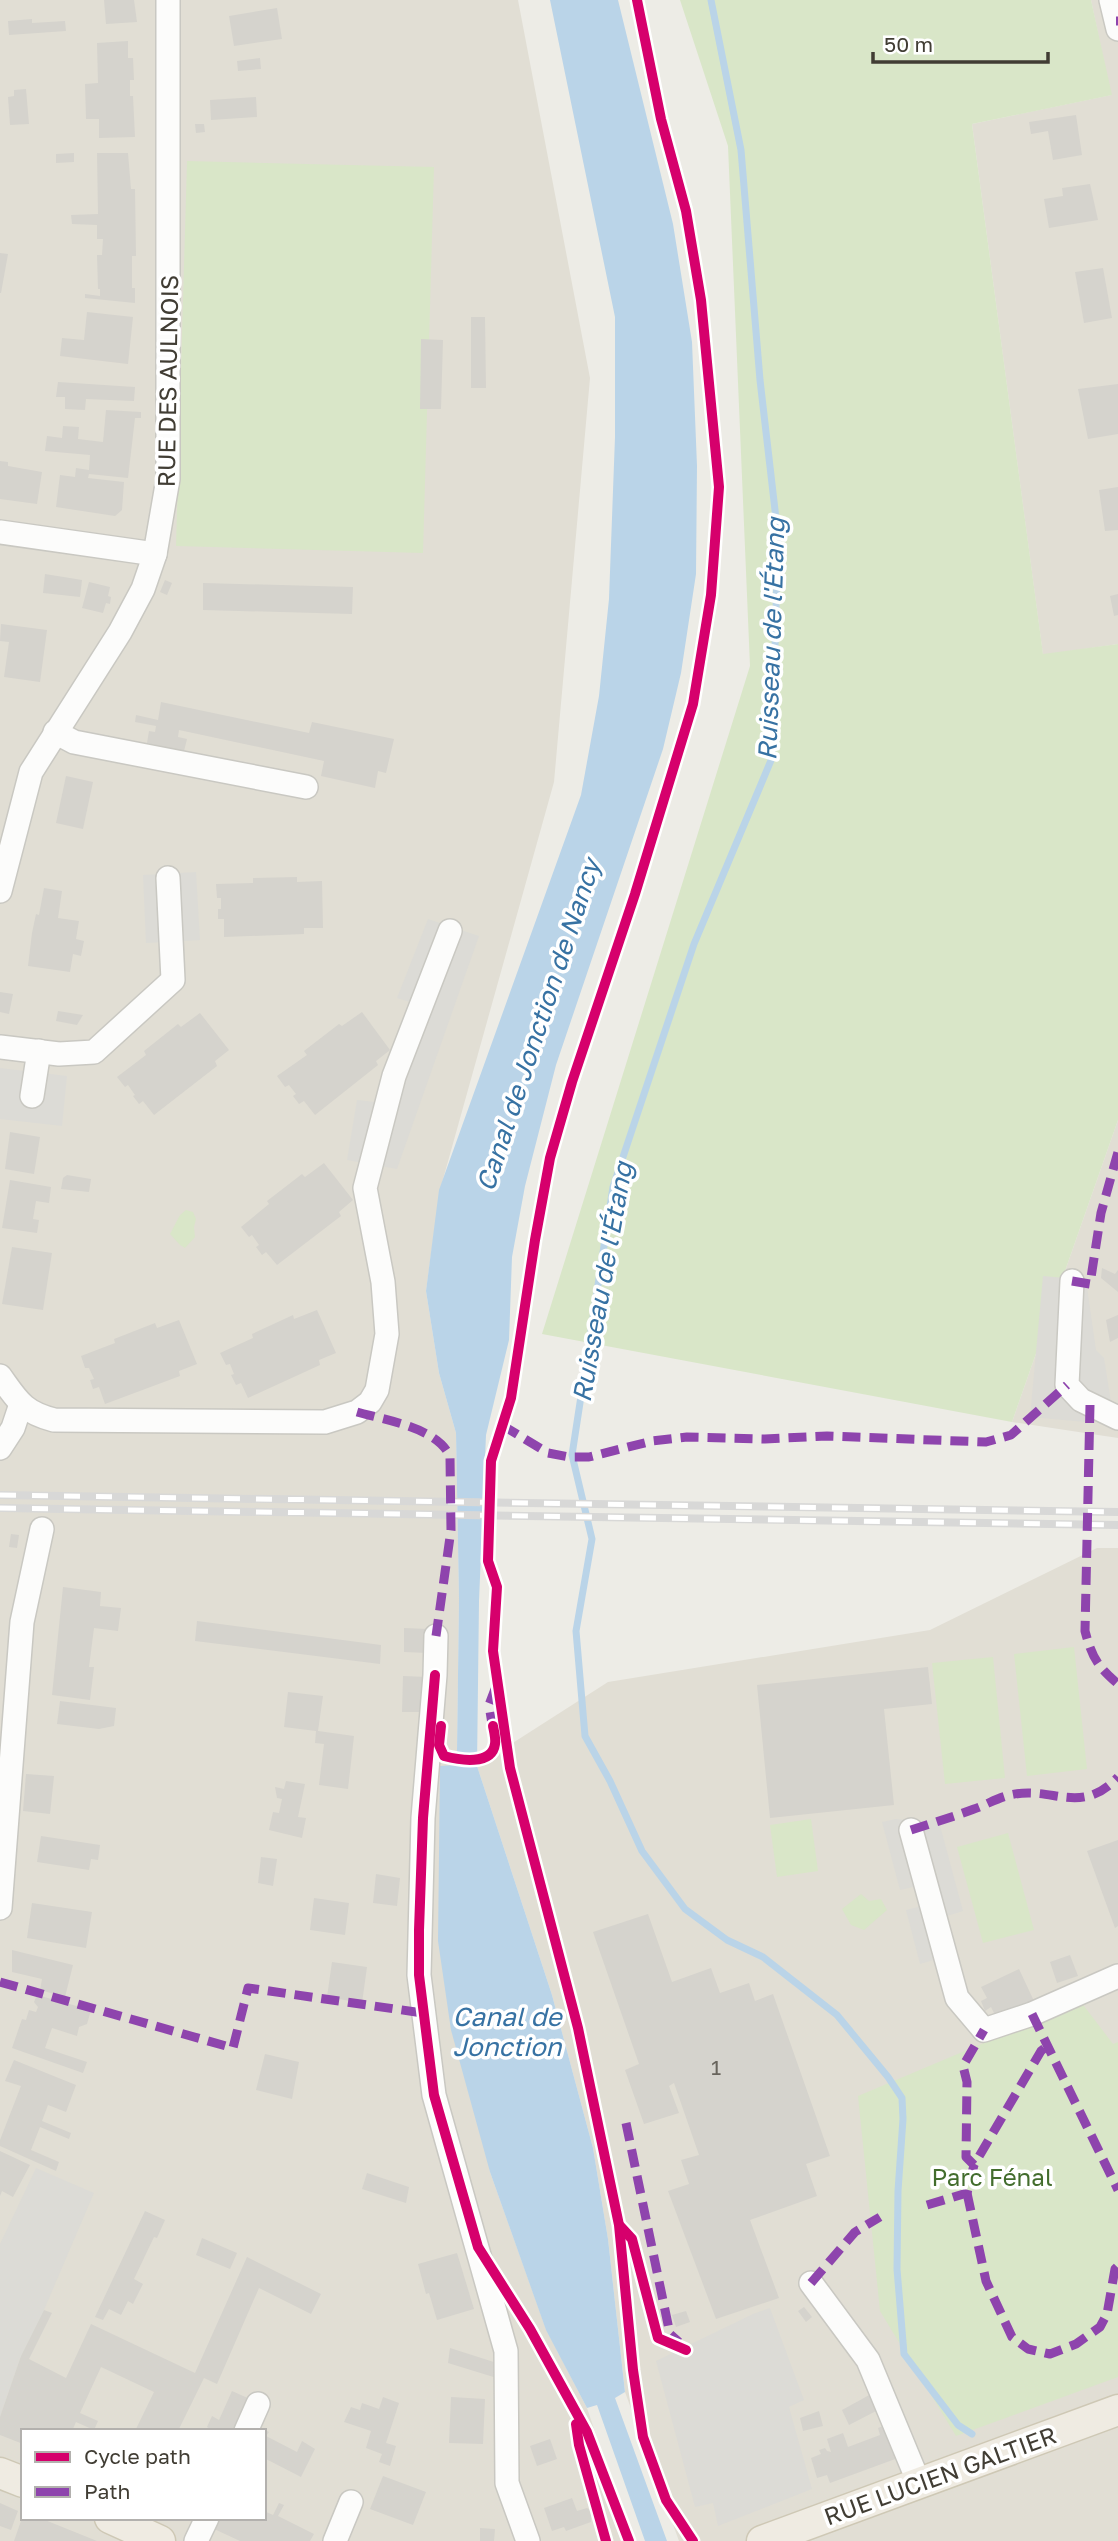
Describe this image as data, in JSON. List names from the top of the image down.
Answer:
{
  "streets": {
    "main road": ["RUE LUCIEN GALTIER"],
    "street": ["RUE DES AULNOIS"]
  },
  "water": ["Ruisseau de l'Étang", "Canal de Jonction de Nancy", "Canal de Jonction"],
  "parks": ["Parc Fénal"],
  "house_numbers": ["1"],
  "legend": ["Cycle path", "Path"],
  "scale_bar": "50 m"
}
